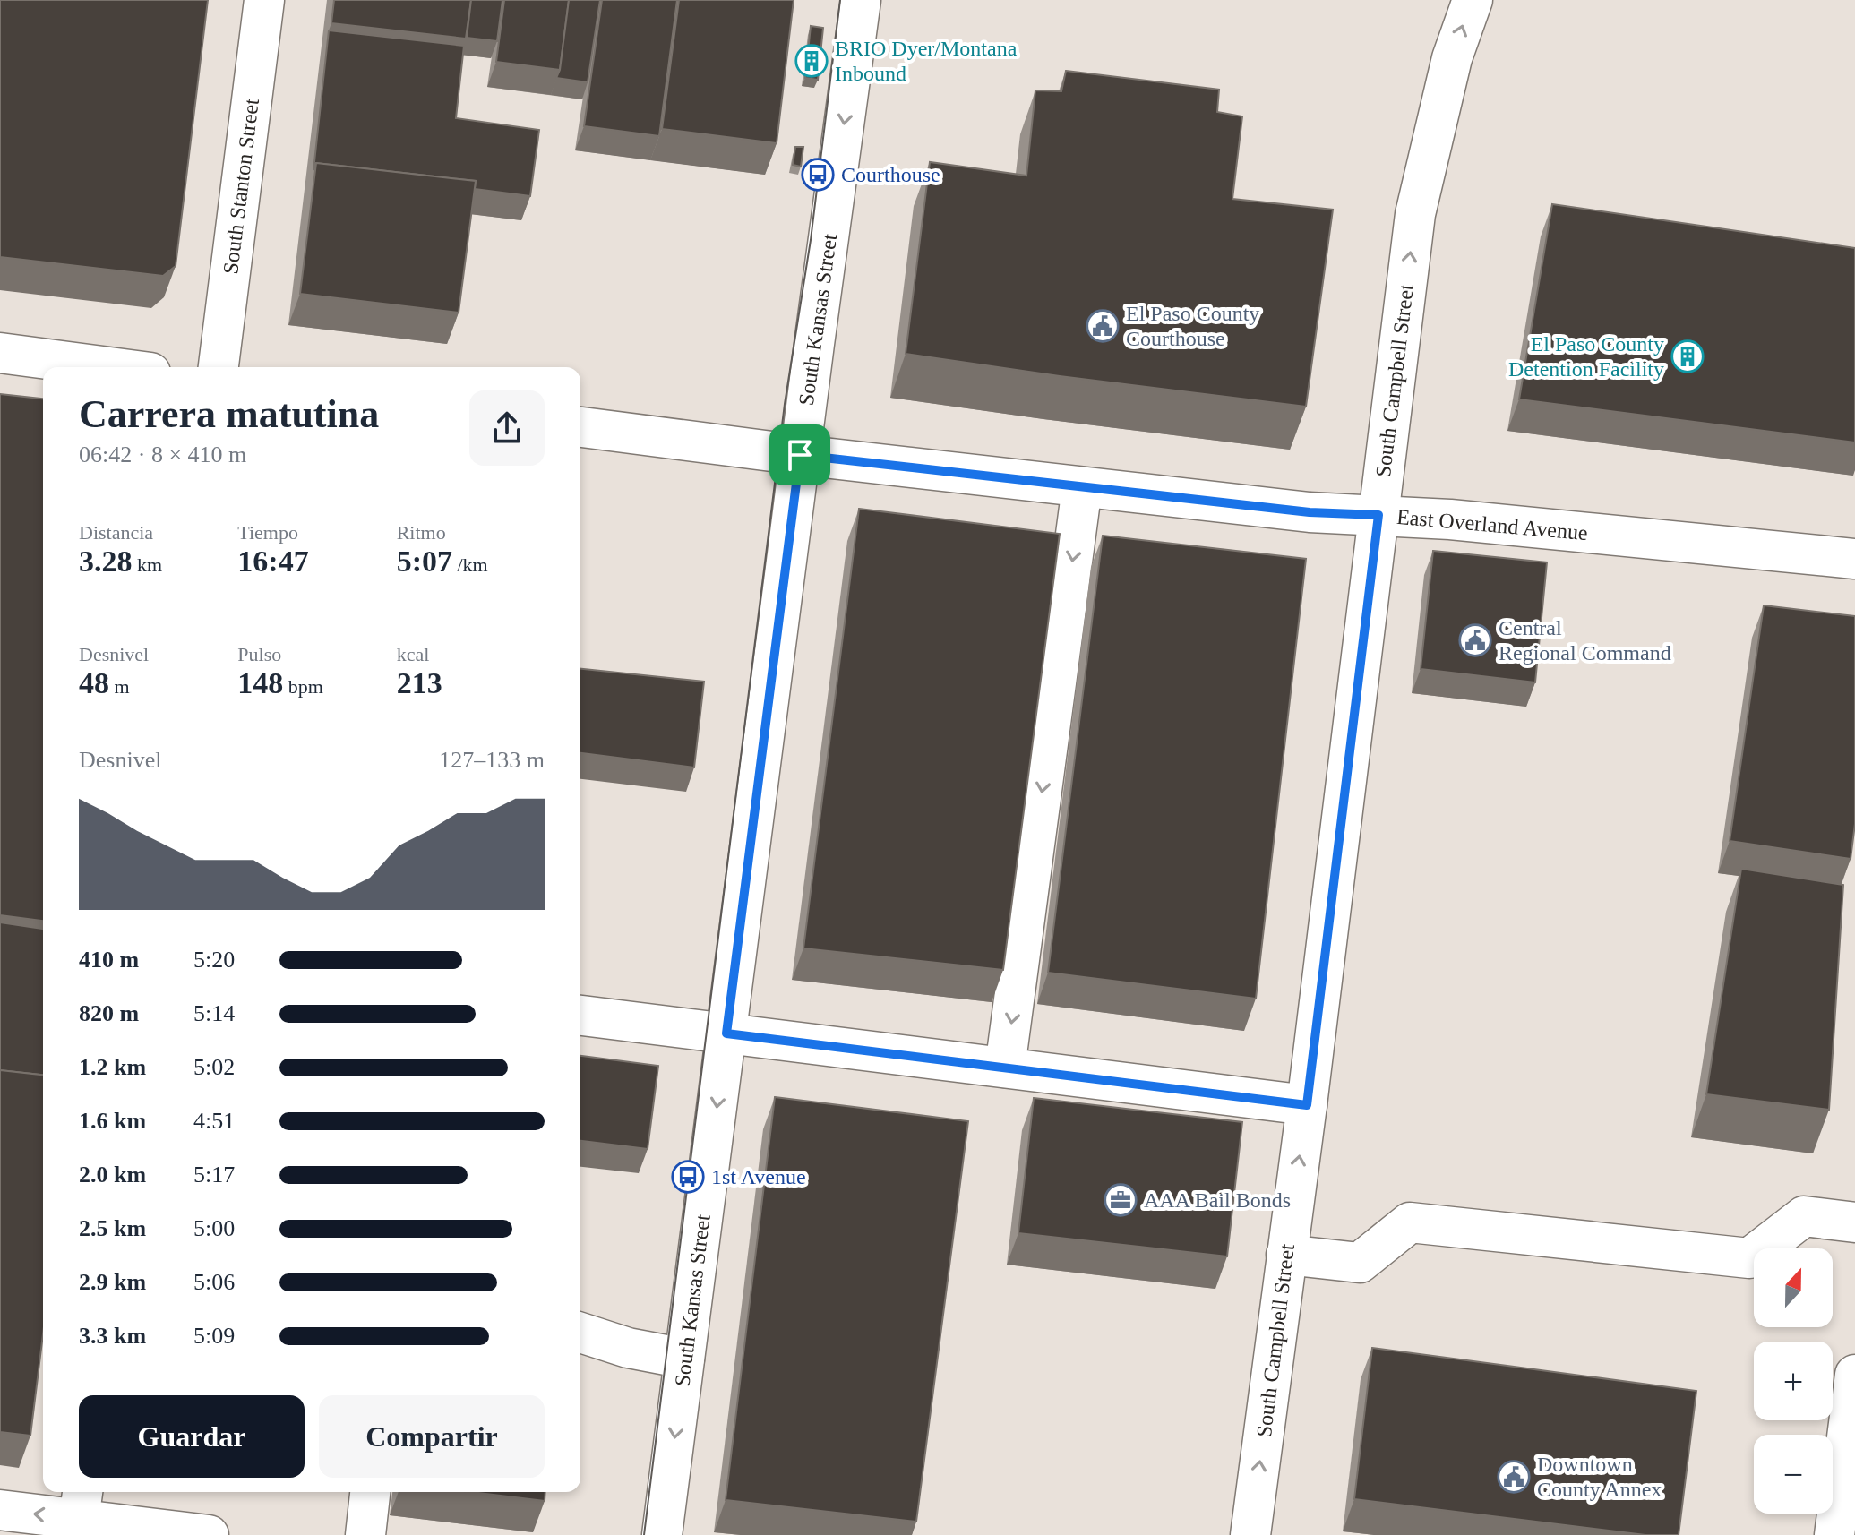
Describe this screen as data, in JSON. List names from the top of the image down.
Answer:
{
  "streets": {
    "main road": [
      "South Stanton Street",
      "South Kansas Street",
      "South Campbell Street",
      "East Overland Avenue"
    ]
  },
  "crossings": [
    ["South Kansas Street", "East Overland Avenue"],
    ["South Campbell Street", "East Overland Avenue"]
  ],
  "one_way": ["South Kansas Street", "South Campbell Street"],
  "places": {
    "building": ["BRIO Dyer/Montana Inbound", "El Paso County Detention Facility"],
    "bus stop": ["Courthouse", "1st Avenue"],
    "public building": ["El Paso County Courthouse", "Central Regional Command", "Downtown County Annex"],
    "office": ["AAA Bail Bonds"]
  },
  "north": "top",
  "page": {
    "heading": ["Carrera matutina", "06:42 · 8 × 410 m"],
    "stats": [
      ["Distancia", "3.28 km"],
      ["Tiempo", "16:47"],
      ["Ritmo", "5:07 /km"],
      ["Desnivel", "48 m"],
      ["Pulso", "148 bpm"],
      ["kcal", "213"]
    ],
    "chart": ["Desnivel", "127–133 m"],
    "list": [
      {
        "name": "410 m",
        "note": "5:20"
      },
      {
        "name": "820 m",
        "note": "5:14"
      },
      {
        "name": "1.2 km",
        "note": "5:02"
      },
      {
        "name": "1.6 km",
        "note": "4:51"
      },
      {
        "name": "2.0 km",
        "note": "5:17"
      },
      {
        "name": "2.5 km",
        "note": "5:00"
      },
      {
        "name": "2.9 km",
        "note": "5:06"
      },
      {
        "name": "3.3 km",
        "note": "5:09"
      }
    ],
    "map_buttons": ["+", "−"],
    "buttons": ["Guardar", "Compartir"]
  }
}
